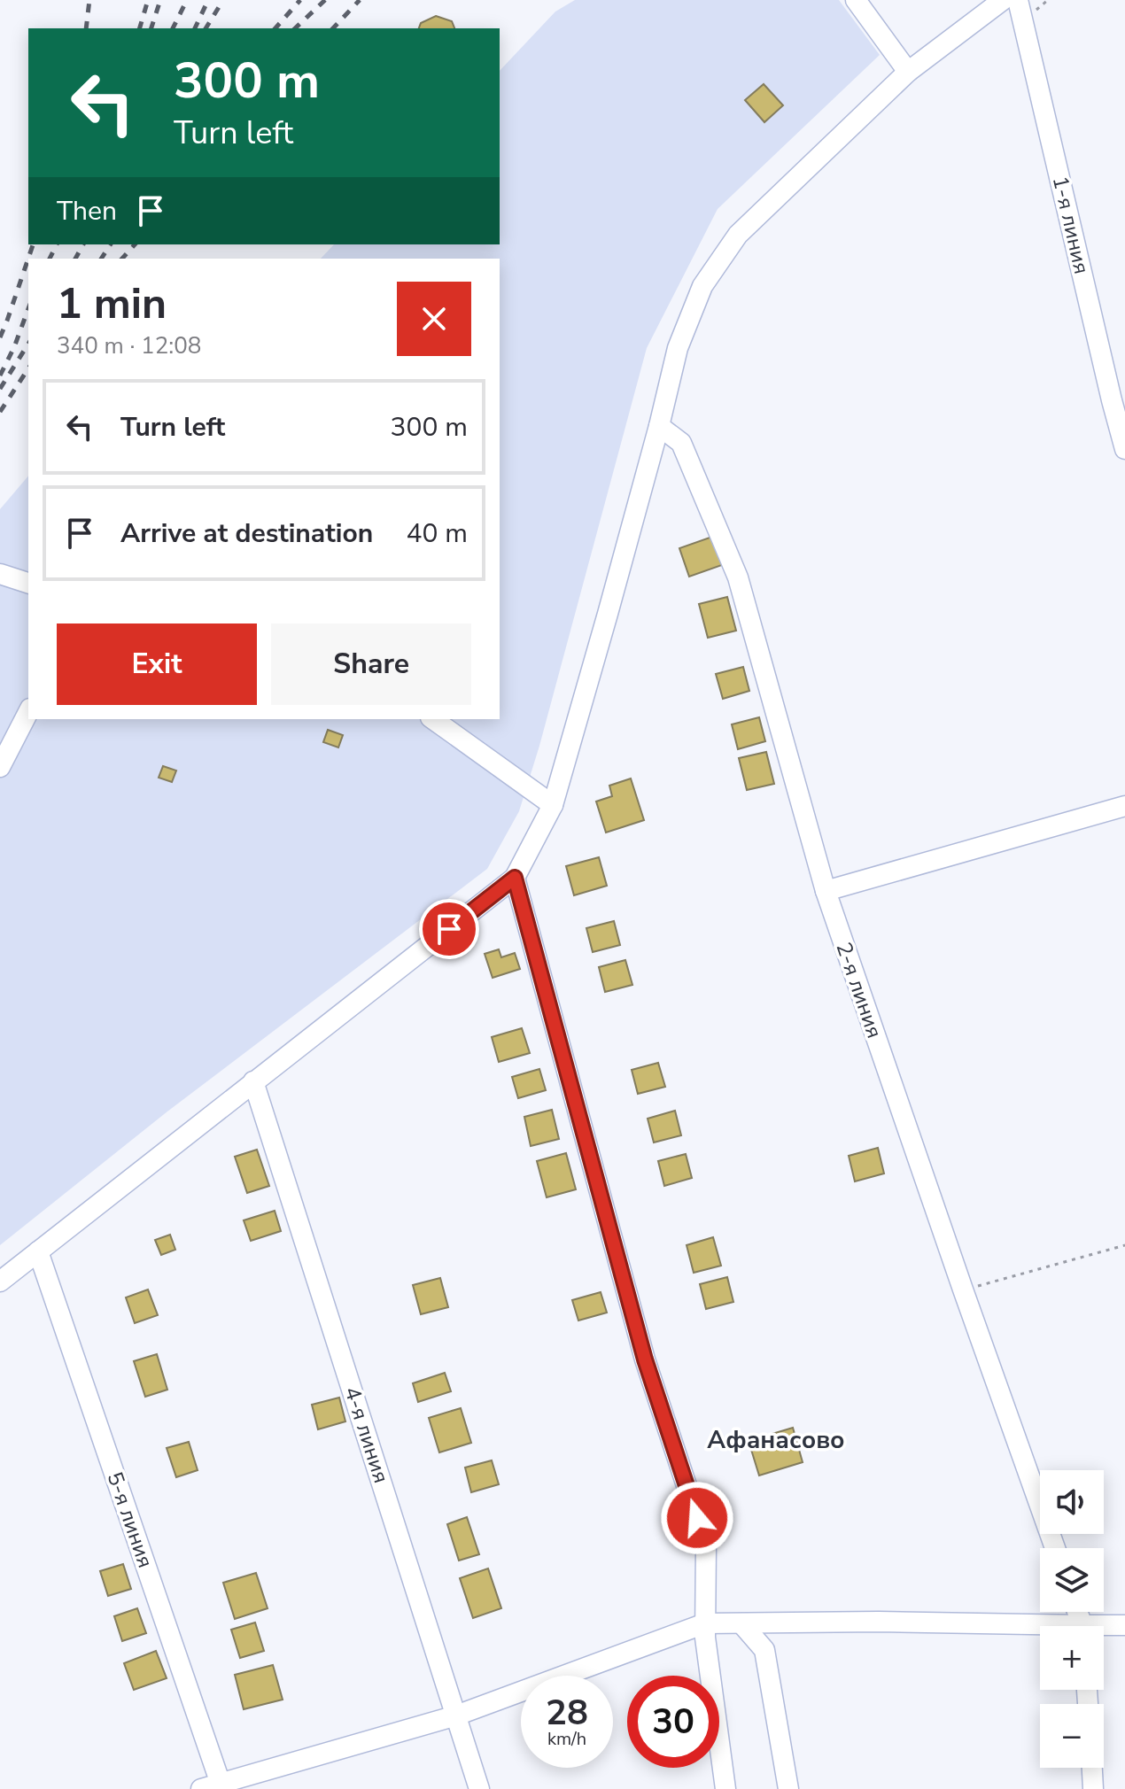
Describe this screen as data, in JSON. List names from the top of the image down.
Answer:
{
  "streets": {
    "street": [
      "1-я линия",
      "2-я линия",
      "4-я линия",
      "5-я линия"
    ]
  },
  "districts": ["Афанасово"],
  "page": {
    "turn": ["300 m", "Turn left"],
    "then": "Then",
    "heading": ["1 min", "340 m · 12:08"],
    "list": [
      {
        "name": "Turn left",
        "value": "300 m"
      },
      {
        "name": "Arrive at destination",
        "value": "40 m"
      }
    ],
    "buttons": ["Exit", "Share"],
    "map_buttons": ["+", "−"],
    "speed": "28 km/h",
    "limit": "30"
  }
}
